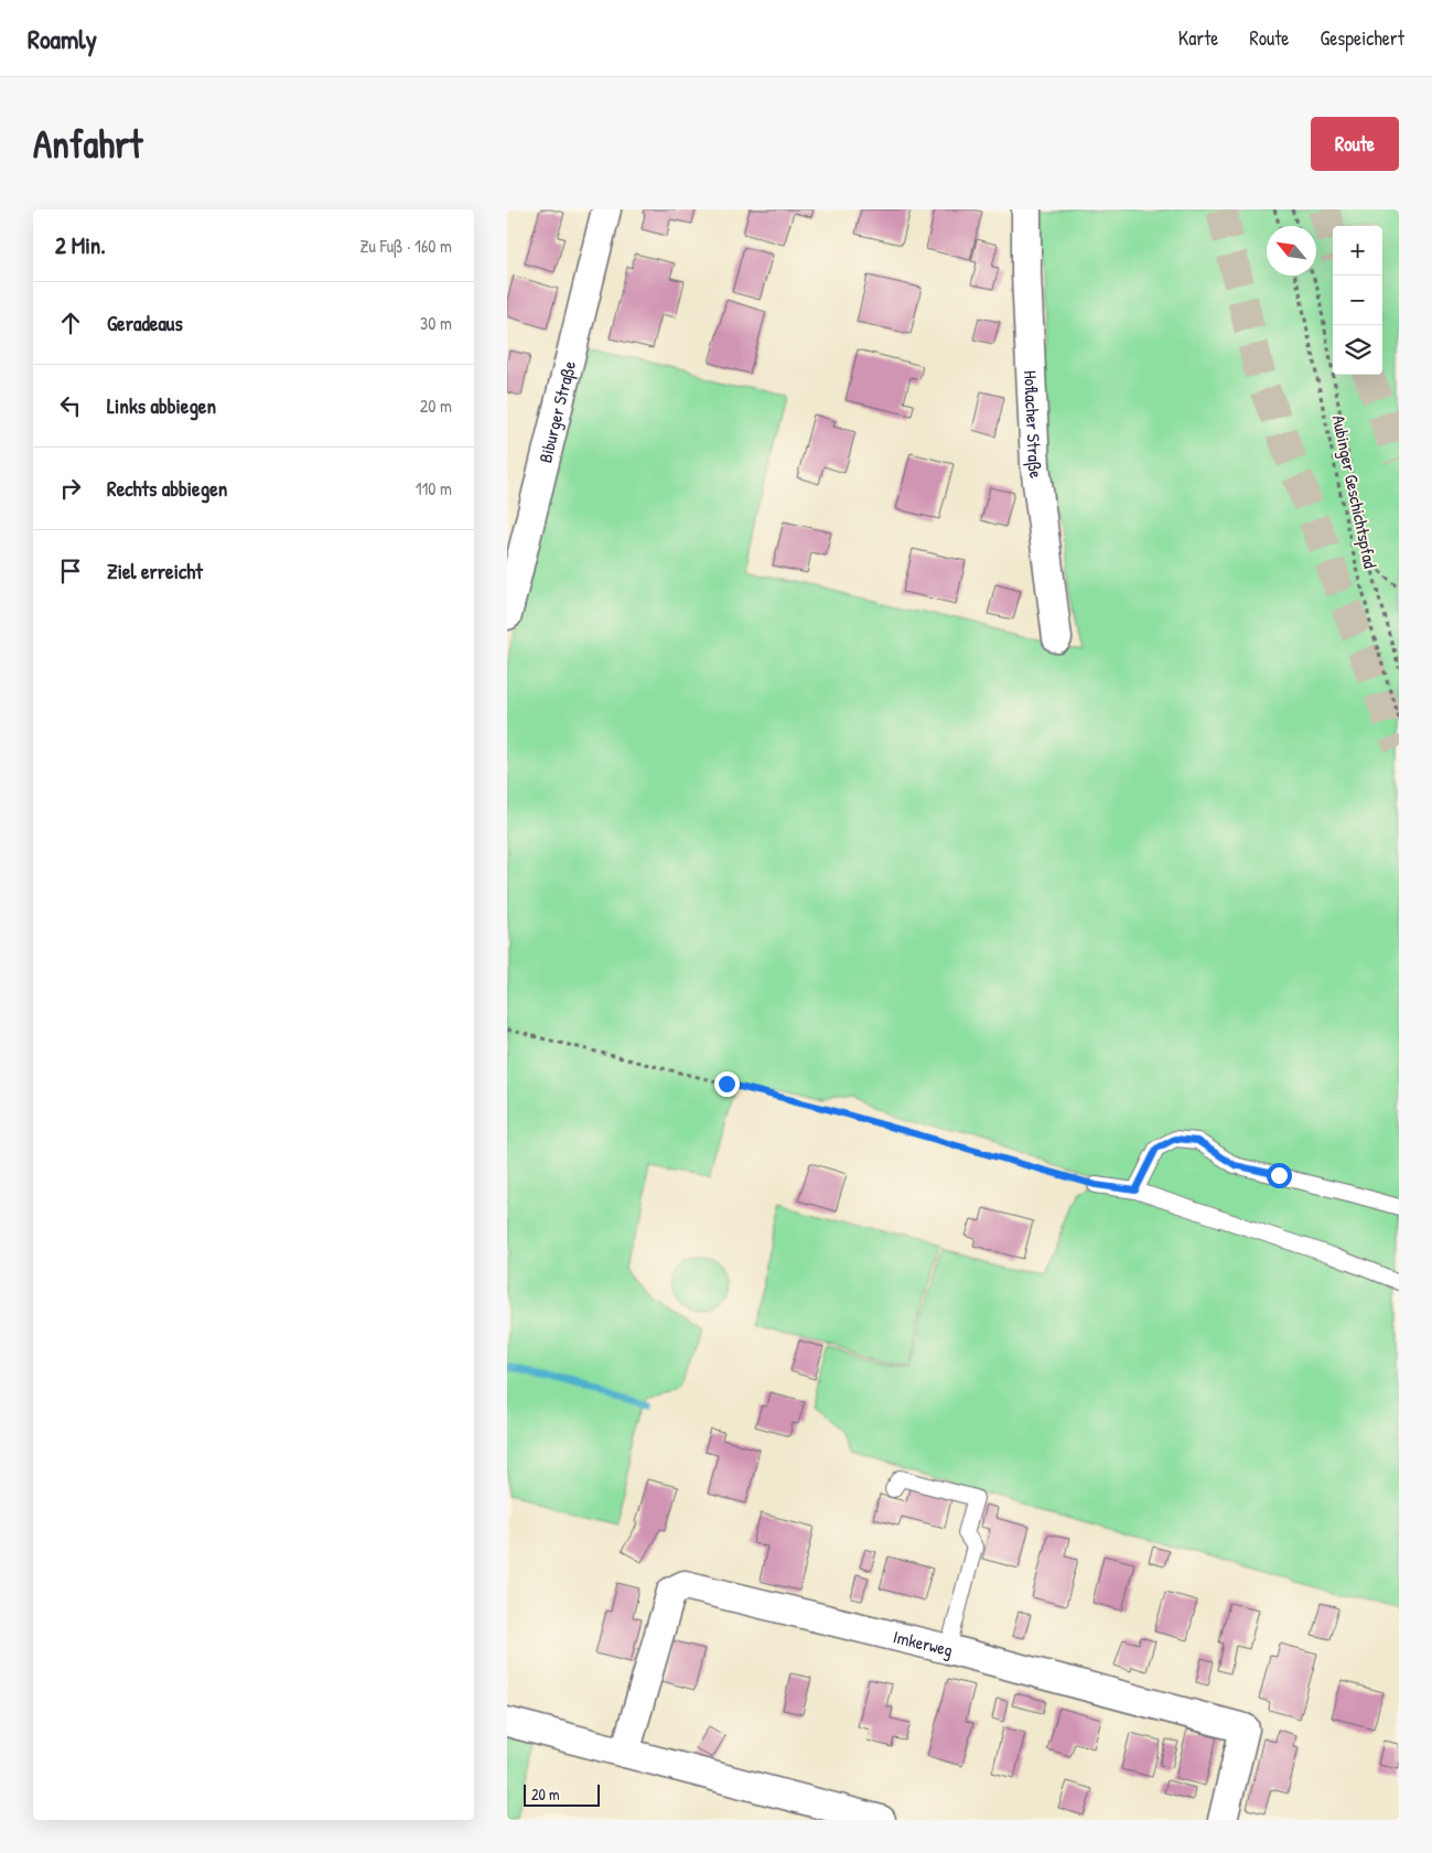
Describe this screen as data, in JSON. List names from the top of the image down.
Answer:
{
  "streets": {
    "street": ["Biburger Straße", "Hoflacher Straße", "Imkerweg"],
    "path": ["Aubinger Geschichtspfad"]
  },
  "scale_bar": "20 m",
  "north": "top left",
  "page": {
    "header": "Roamly",
    "nav": ["Karte", "Route", "Gespeichert"],
    "buttons": "Route",
    "title": "Anfahrt",
    "heading": ["2 Min.", "Zu Fuß · 160 m"],
    "map_buttons": ["+", "−"],
    "list": [
      ["Geradeaus", "30 m"],
      ["Links abbiegen", "20 m"],
      ["Rechts abbiegen", "110 m"],
      "Ziel erreicht"
    ],
    "scale": "20 m"
  }
}
